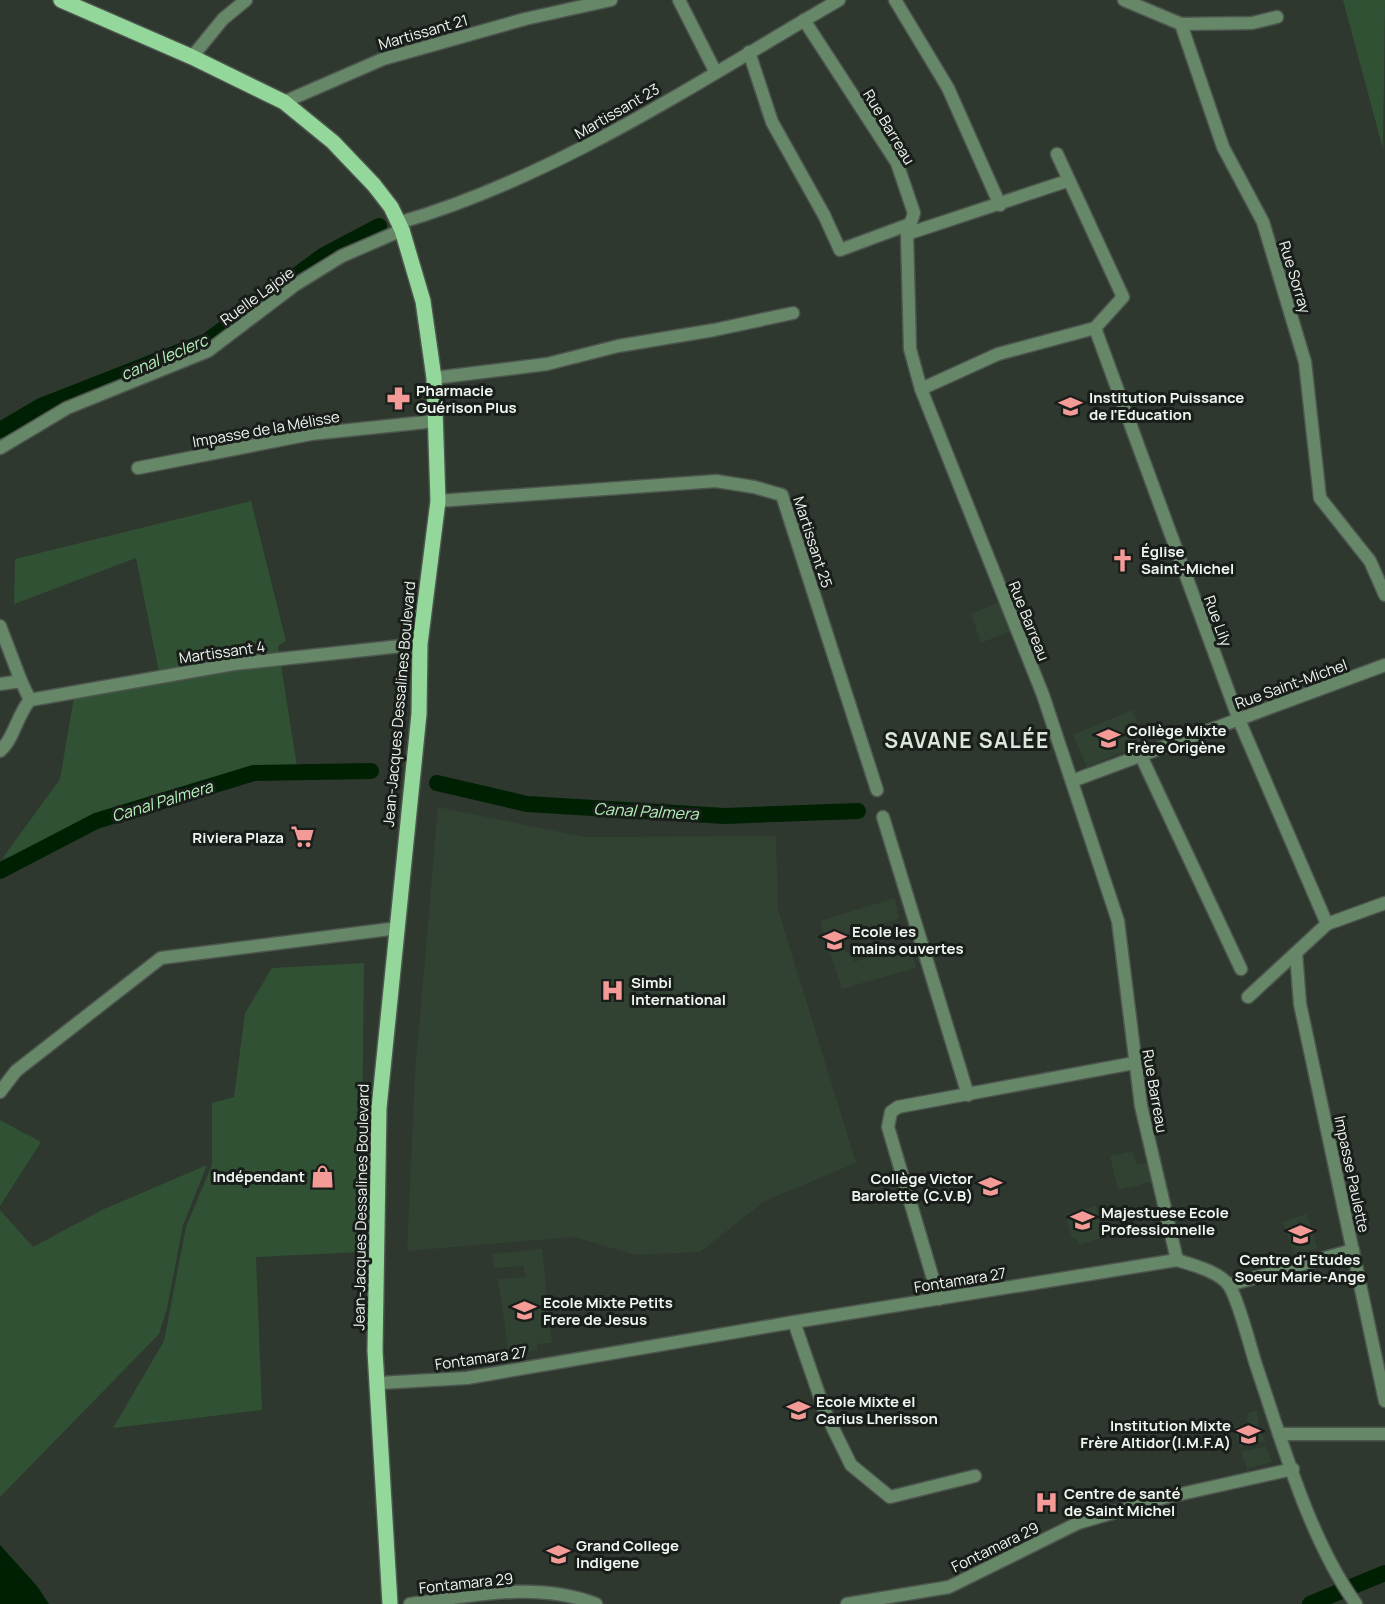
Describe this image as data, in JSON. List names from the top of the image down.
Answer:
{
  "streets": {
    "main road": ["Jean-Jacques Dessalines Boulevard"],
    "street": [
      "Martissant 21",
      "Martissant 23",
      "Rue Barreau",
      "Rue Sorray",
      "Ruelle Lajoie",
      "Impasse de la Mélisse",
      "Martissant 25",
      "Rue Lily",
      "Martissant 4",
      "Rue Saint-Michel",
      "Impasse Paulette",
      "Fontamara 27",
      "Fontamara 29"
    ]
  },
  "crossings": [
    ["Martissant 21", "Jean-Jacques Dessalines Boulevard"],
    ["Martissant 23", "Rue Barreau"],
    ["Martissant 23", "Ruelle Lajoie"],
    ["Martissant 23", "Jean-Jacques Dessalines Boulevard"],
    ["Rue Barreau", "Rue Saint-Michel"],
    ["Rue Barreau", "Fontamara 27"],
    ["Ruelle Lajoie", "Jean-Jacques Dessalines Boulevard"],
    ["Impasse de la Mélisse", "Jean-Jacques Dessalines Boulevard"],
    ["Martissant 25", "Jean-Jacques Dessalines Boulevard"],
    ["Rue Lily", "Rue Saint-Michel"],
    ["Martissant 4", "Jean-Jacques Dessalines Boulevard"],
    ["Jean-Jacques Dessalines Boulevard", "Fontamara 27"]
  ],
  "districts": ["SAVANE SALÉE"],
  "water": ["canal leclerc", "Canal Palmera"],
  "places": {
    "pharmacy": ["Pharmacie Guérison Plus"],
    "school or university": [
      "Institution Puissance de l'Education",
      "Collège Mixte Frère Origène",
      "Ecole les mains ouvertes",
      "Collège Victor Barolette (C.V.B)",
      "Majestuese Ecole Professionnelle",
      "Centre d' Etudes Soeur Marie-Ange",
      "Ecole Mixte Petits Frere de Jesus",
      "Ecole Mixte el Carius Lherisson",
      "Institution Mixte Frère Altidor(I.M.F.A)",
      "Grand College Indigene"
    ],
    "church": ["Église Saint-Michel"],
    "supermarket": ["Riviera Plaza"],
    "hospital": ["Simbi International", "Centre de santé de Saint Michel"],
    "shop": ["Indépendant"]
  }
}
